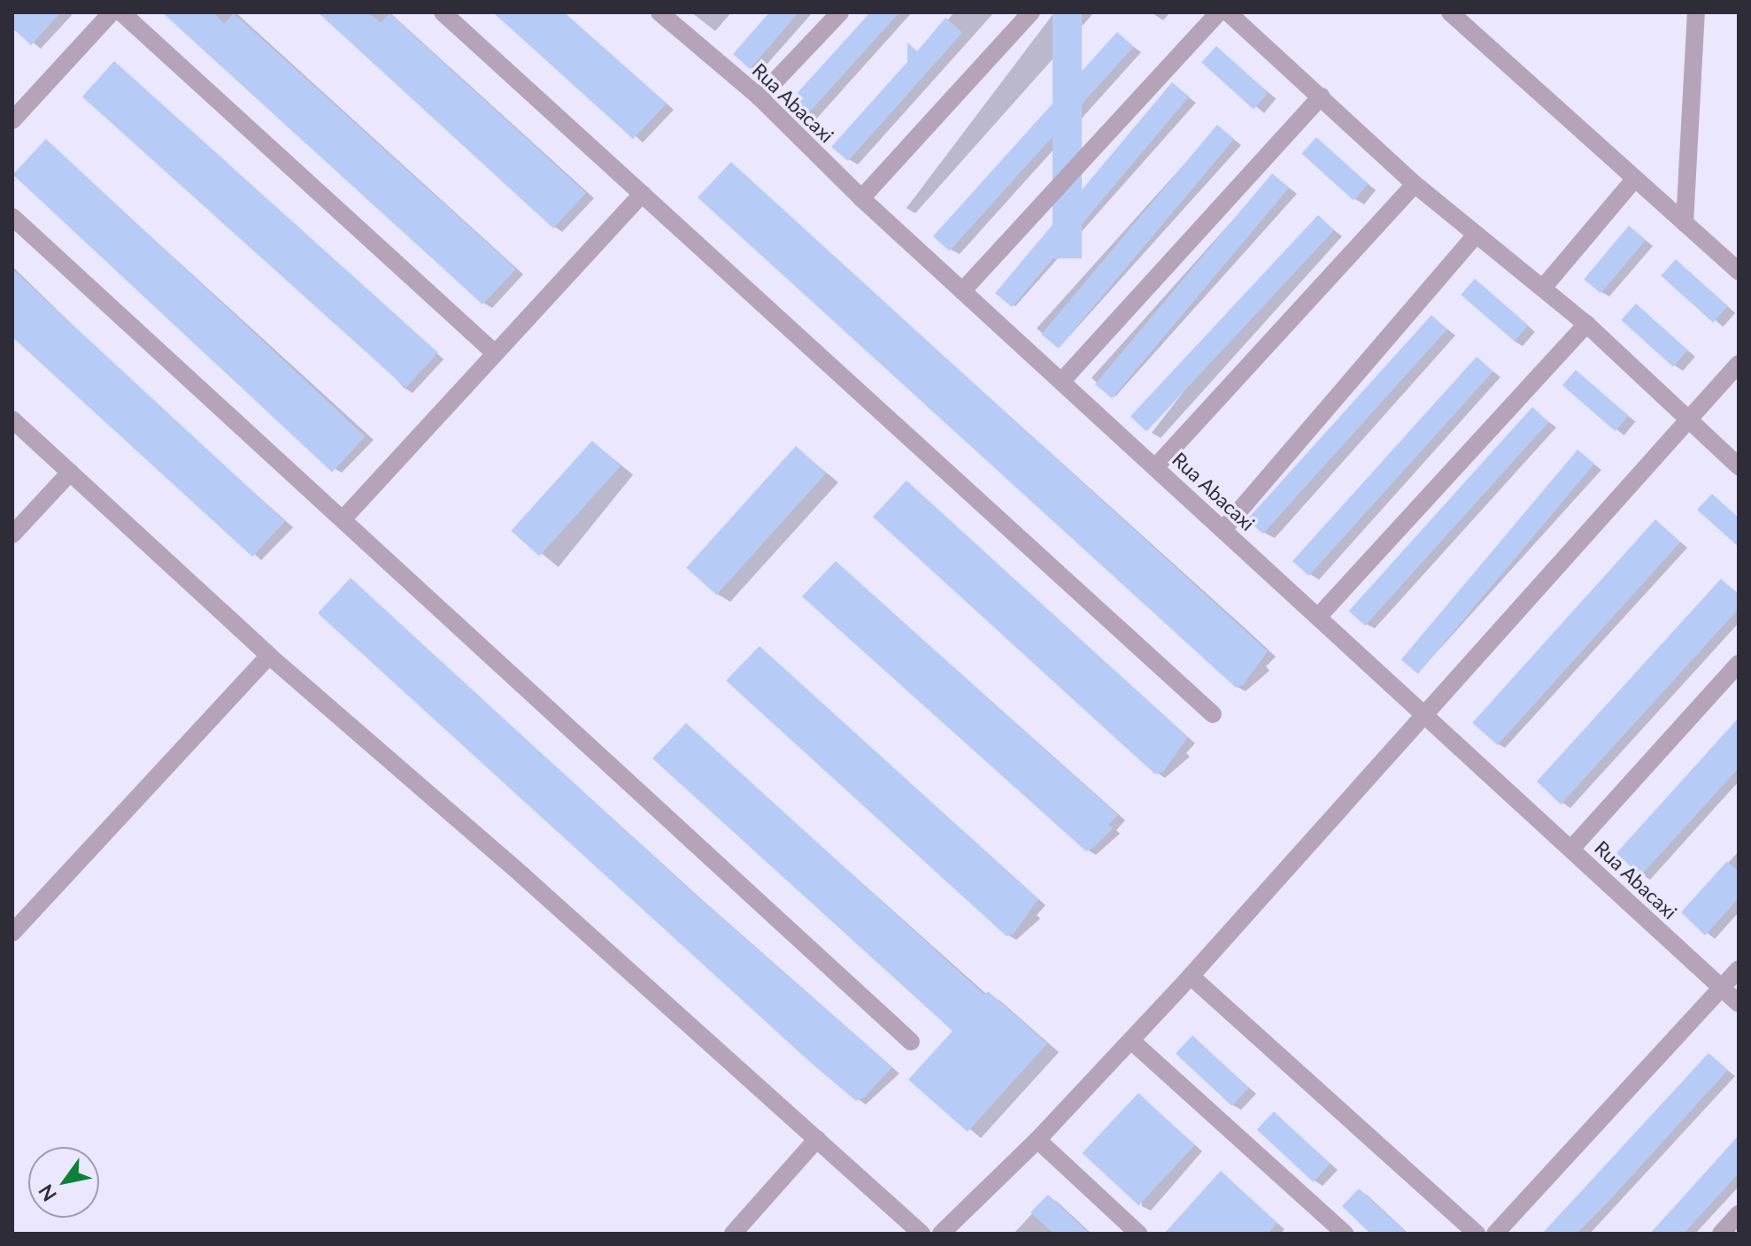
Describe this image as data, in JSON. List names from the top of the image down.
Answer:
{
  "streets": {
    "street": ["Rua Abacaxi"]
  },
  "north": "bottom left"
}
